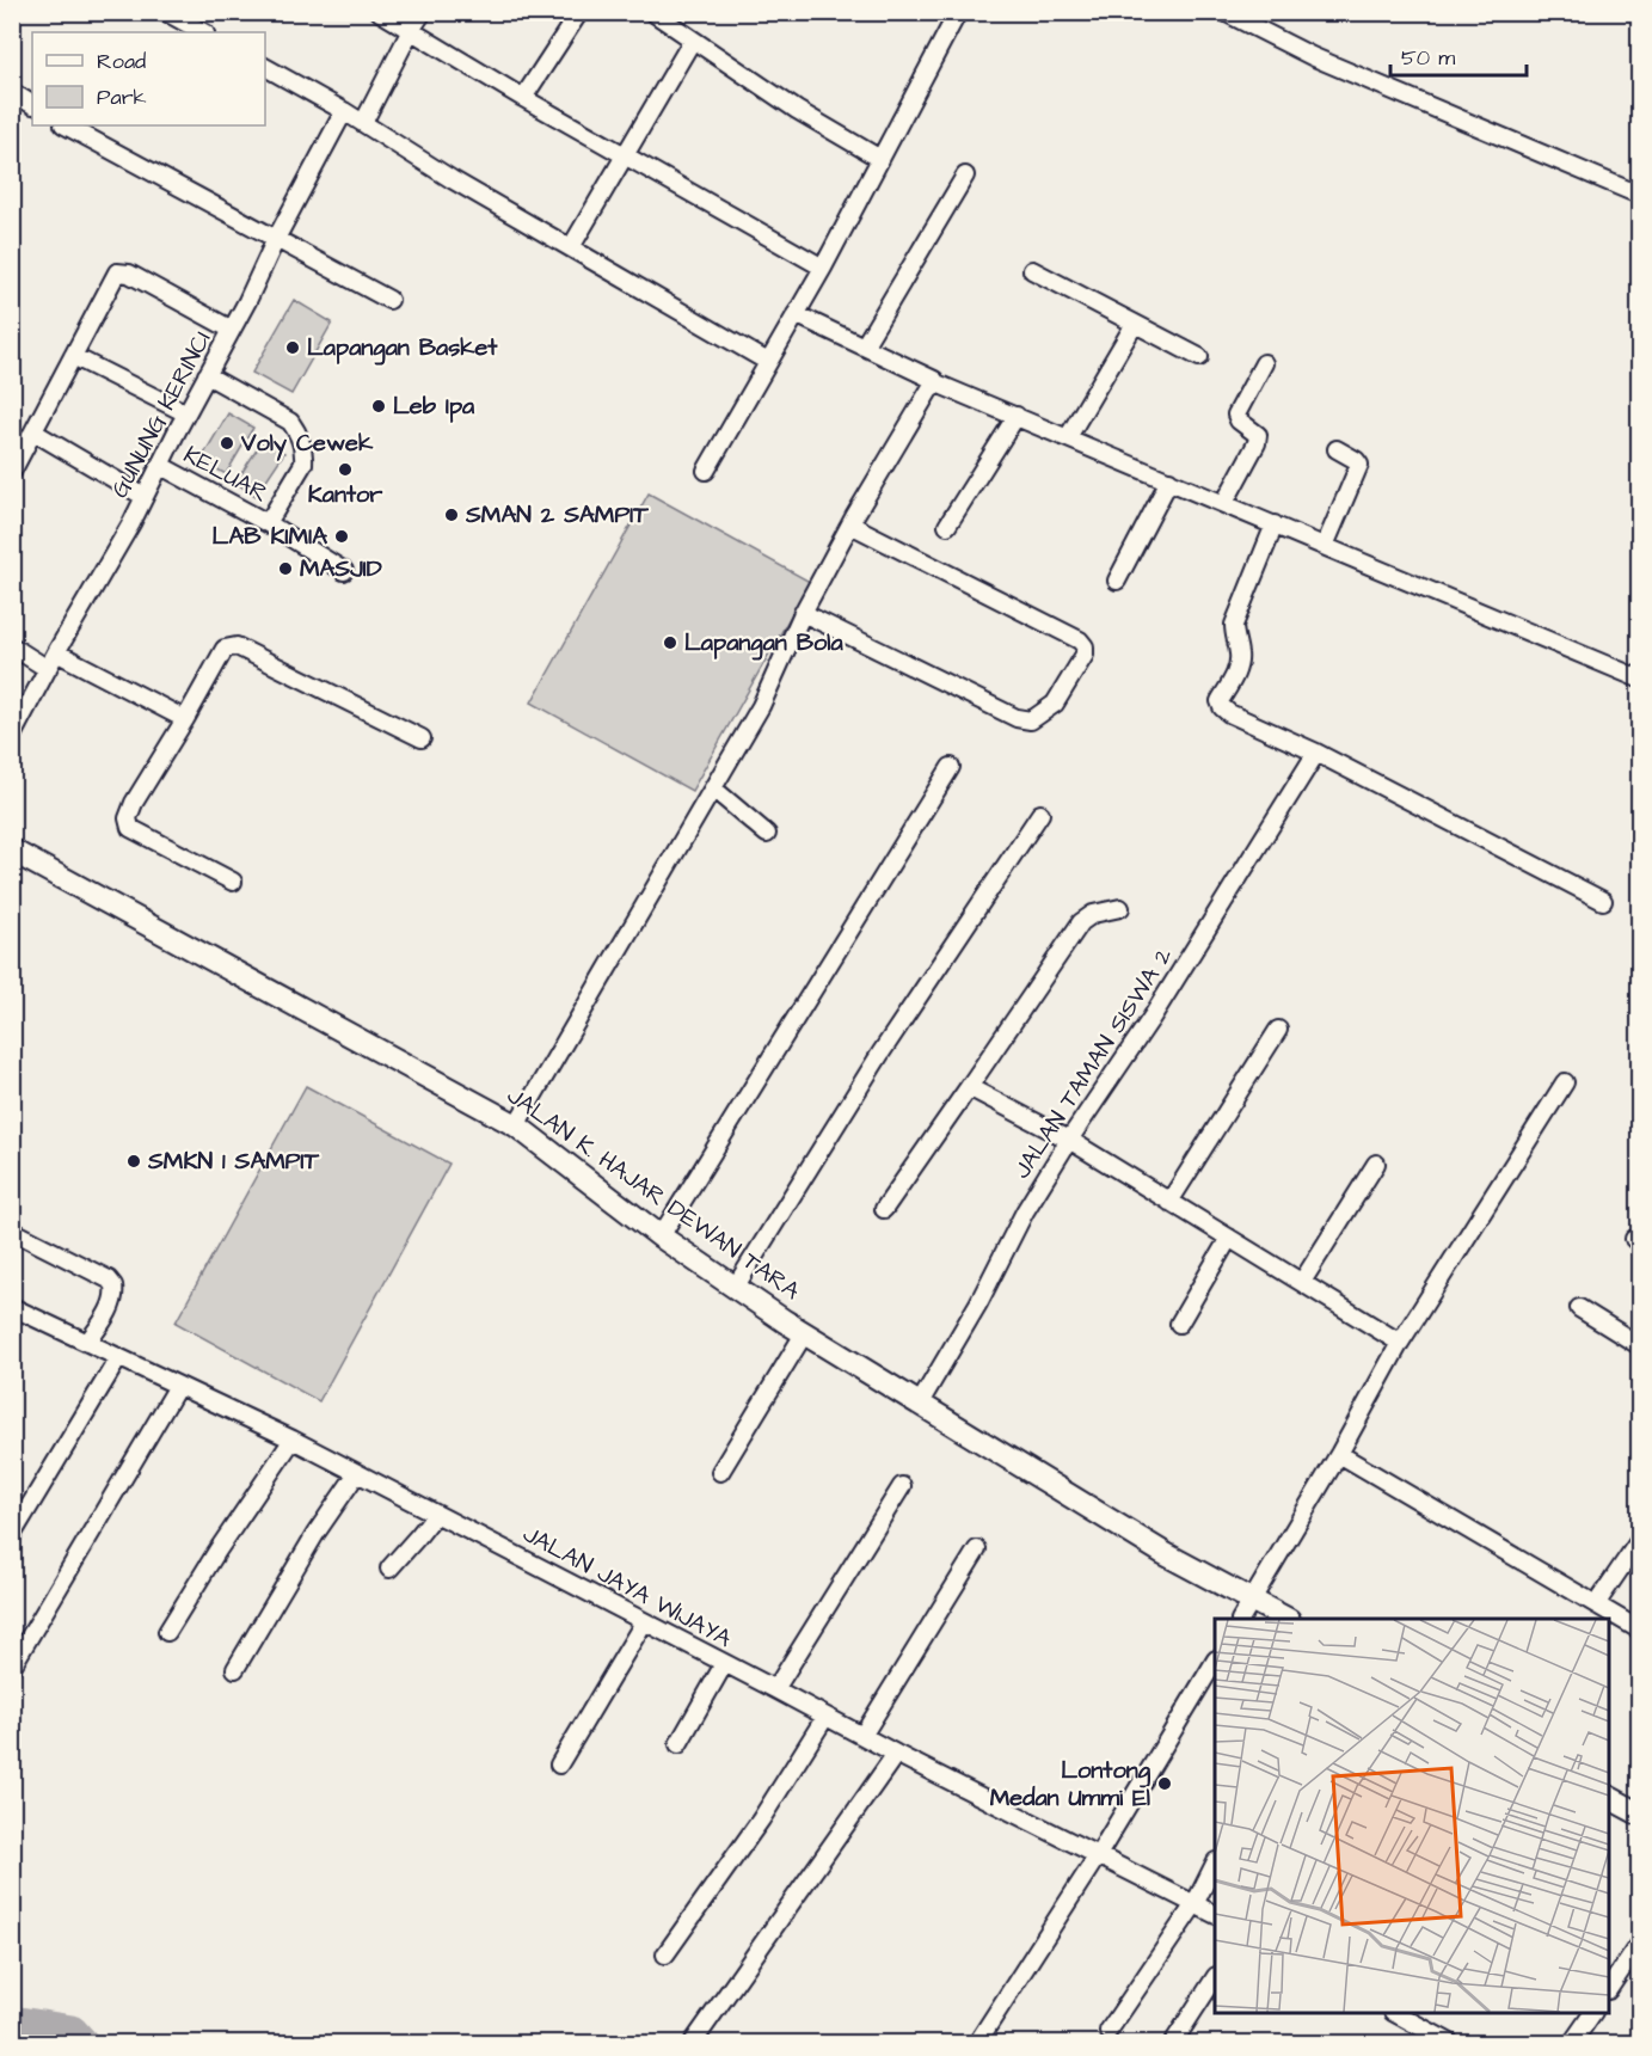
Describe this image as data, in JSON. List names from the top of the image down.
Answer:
{
  "streets": {
    "street": [
      "GUNUNG KERINCI",
      "KELUAR",
      "JALAN TAMAN SISWA 2",
      "JALAN K. HAJAR DEWAN TARA",
      "JALAN JAYA WIJAYA"
    ]
  },
  "crossings": [
    ["GUNUNG KERINCI", "KELUAR"],
    ["JALAN TAMAN SISWA 2", "JALAN K. HAJAR DEWAN TARA"]
  ],
  "places": [
    "Lapangan Basket",
    "Leb Ipa",
    "Voly Cewek",
    "Kantor",
    "SMAN 2 SAMPIT",
    "LAB KIMIA",
    "MASJID",
    "Lapangan Bola",
    "SMKN 1 SAMPIT",
    "Lontong Medan Ummi El"
  ],
  "legend": ["Road", "Park"],
  "scale_bar": "50 m"
}
